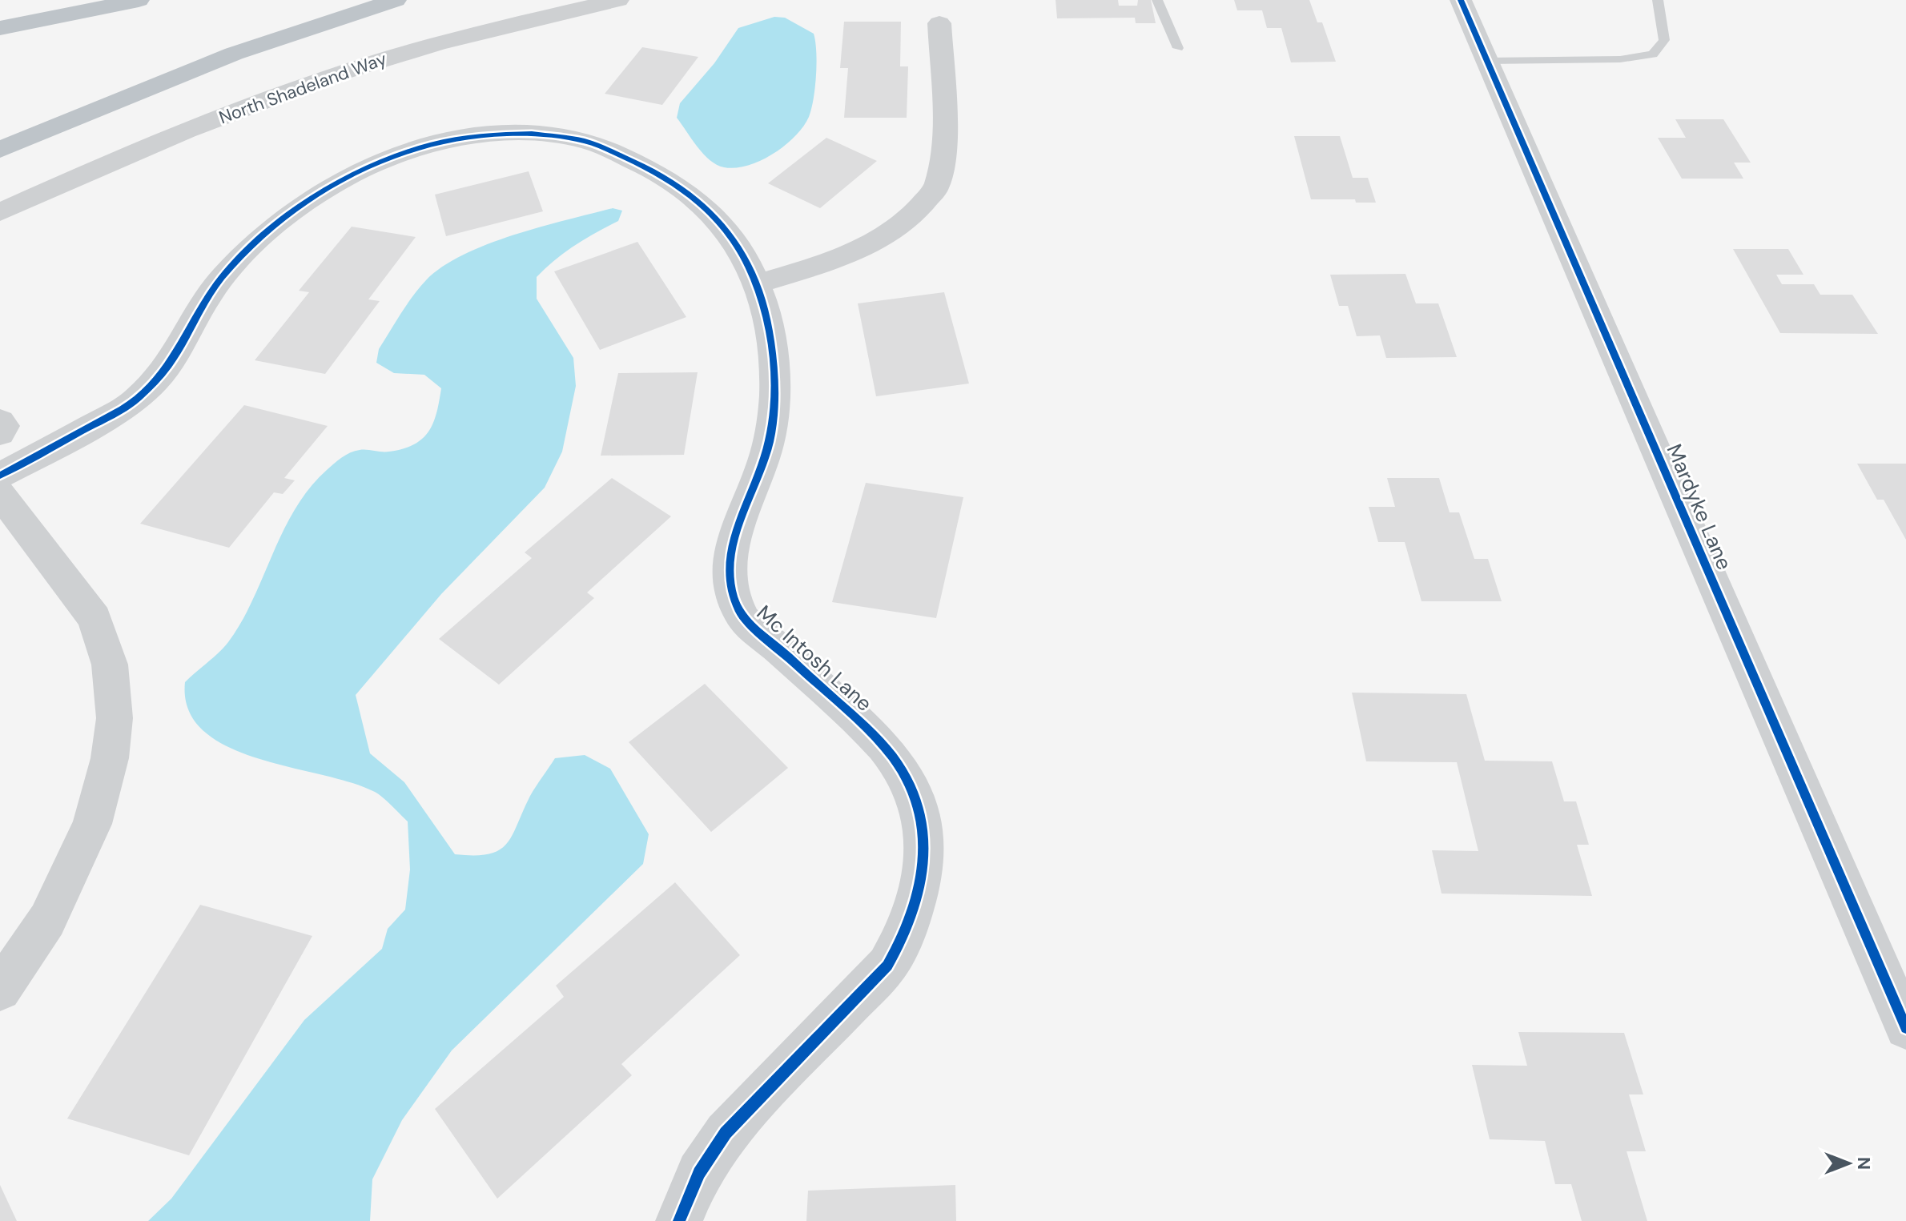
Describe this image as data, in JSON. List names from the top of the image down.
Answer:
{
  "streets": {
    "street": ["North Shadeland Way", "Mardyke Lane", "Mc Intosh Lane"]
  },
  "north": "right"
}
